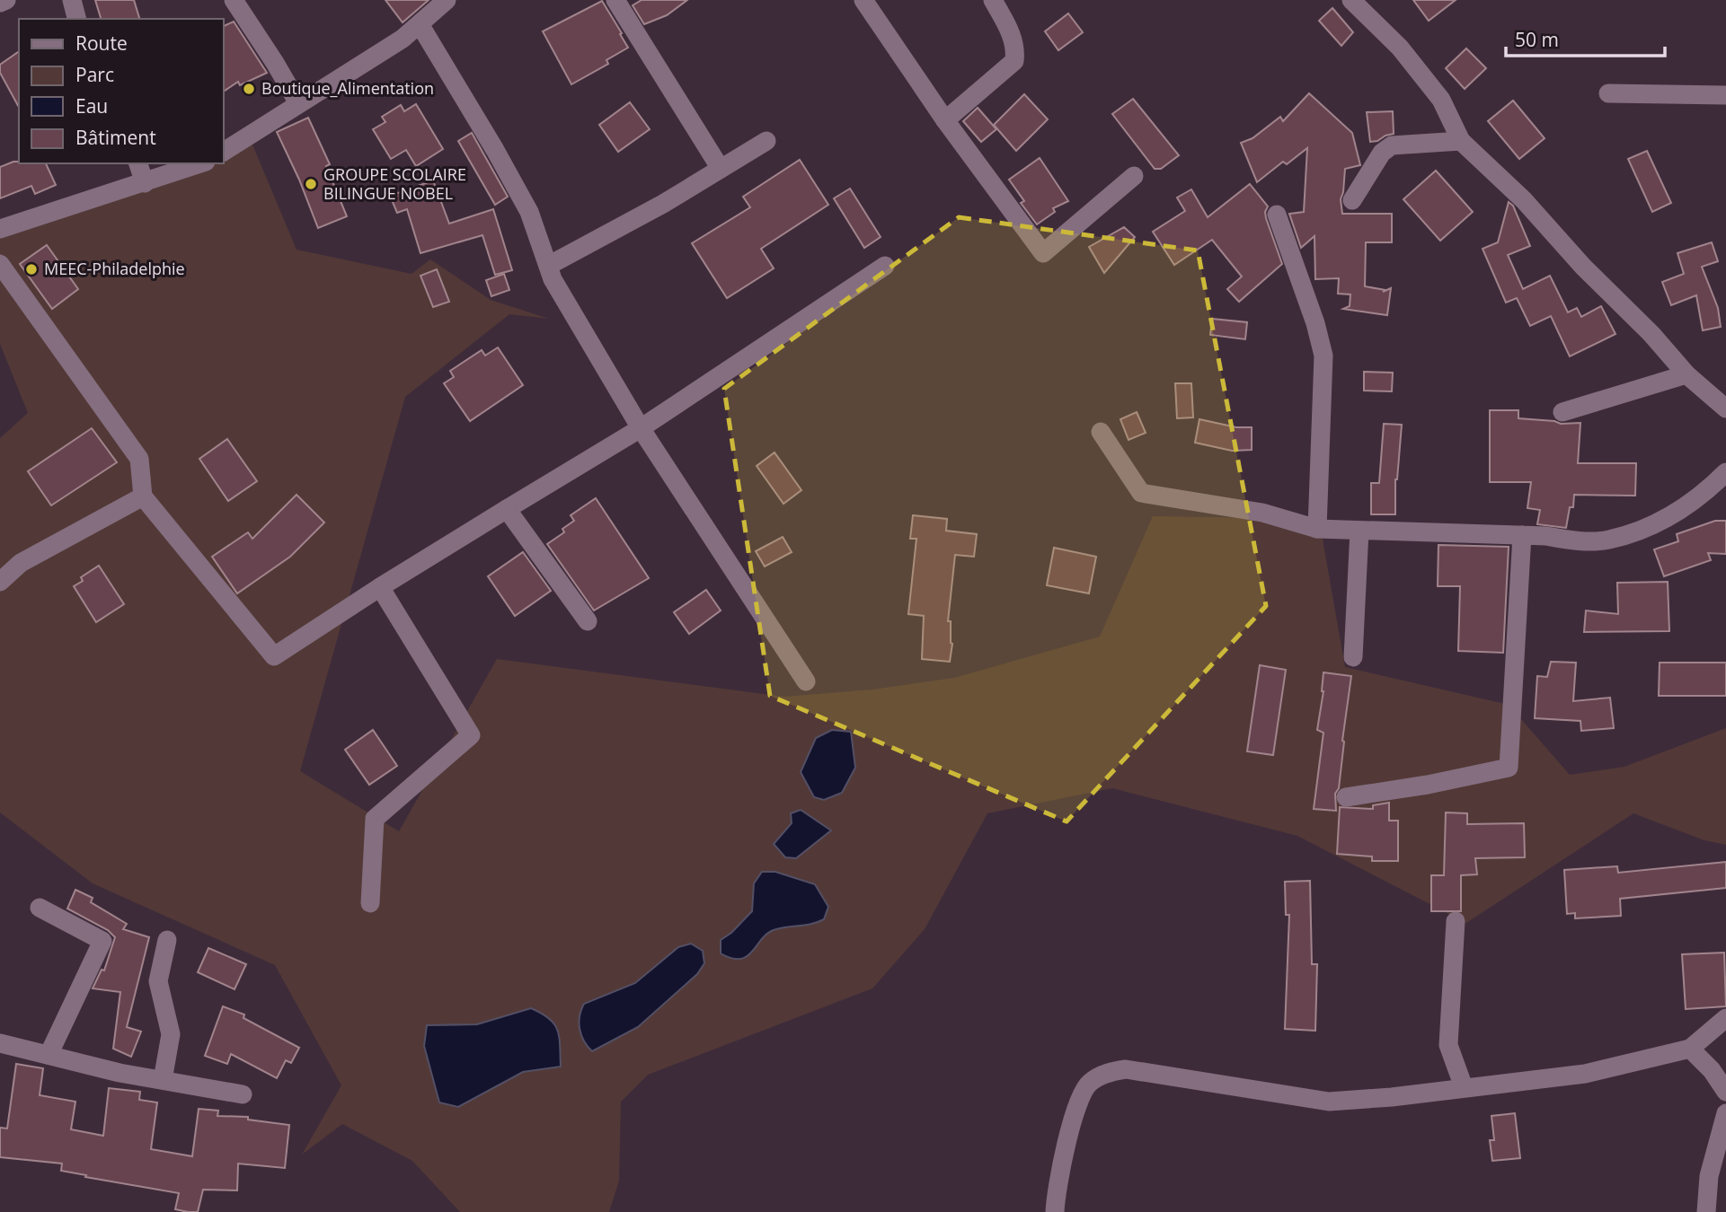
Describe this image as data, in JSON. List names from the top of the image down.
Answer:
{
  "places": ["Boutique_Alimentation", "GROUPE SCOLAIRE BILINGUE NOBEL", "MEEC-Philadelphie"],
  "legend": [
    "Route",
    "Parc",
    "Eau",
    "Bâtiment"
  ],
  "scale_bar": "50 m"
}
